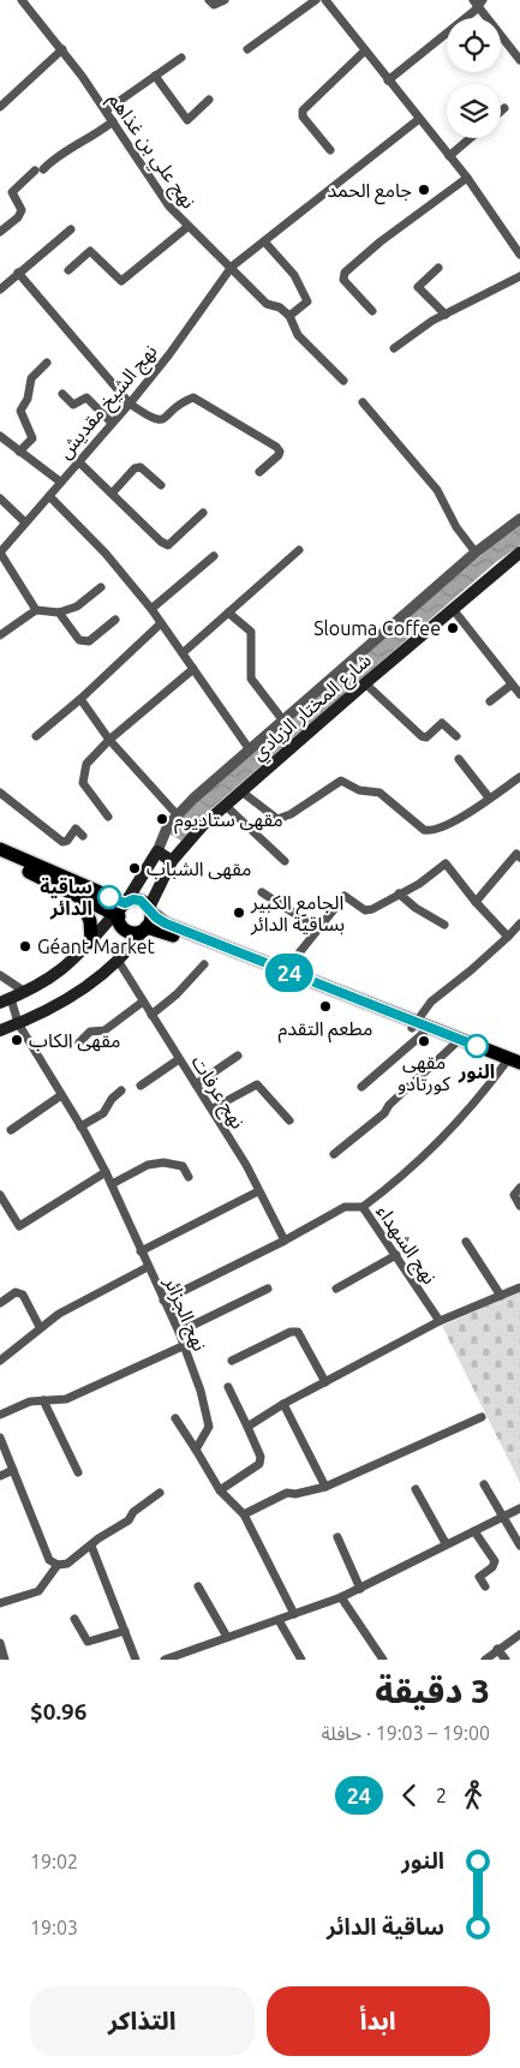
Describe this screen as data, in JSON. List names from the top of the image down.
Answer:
{
  "streets": {
    "main road": ["شارع المختار الزيادي"],
    "street": [
      "نهج علي بن غذاهم",
      "نهج الشيخ مقديش",
      "نهج عرفات",
      "نهج الشهداء",
      "نهج الجزائر"
    ]
  },
  "crossings": [
    ["نهج علي بن غذاهم", "نهج الشيخ مقديش"],
    ["نهج عرفات", "نهج الشهداء"],
    ["نهج الشهداء", "نهج الجزائر"]
  ],
  "places": [
    "جامع الحمد",
    "Slouma Coffee",
    "مقهى ستاديوم",
    "مقهى الشباب",
    "ساقية الدائر",
    "الجامع الكبير بساقية الدائر",
    "Géant Market",
    "مطعم التقدم",
    "مقهى الكاب",
    "مقهى كورتادو",
    "النور"
  ],
  "lines": ["bus line 24"],
  "page": {
    "on_map": "24",
    "heading": ["3 دقيقة", "19:00 – 19:03 · حافلة", "$0.96"],
    "legs": ["2", "24"],
    "list": [
      {
        "name": "النور",
        "value": "19:02"
      },
      {
        "name": "ساقية الدائر",
        "value": "19:03"
      }
    ],
    "buttons": ["ابدأ", "التذاكر"]
  }
}
